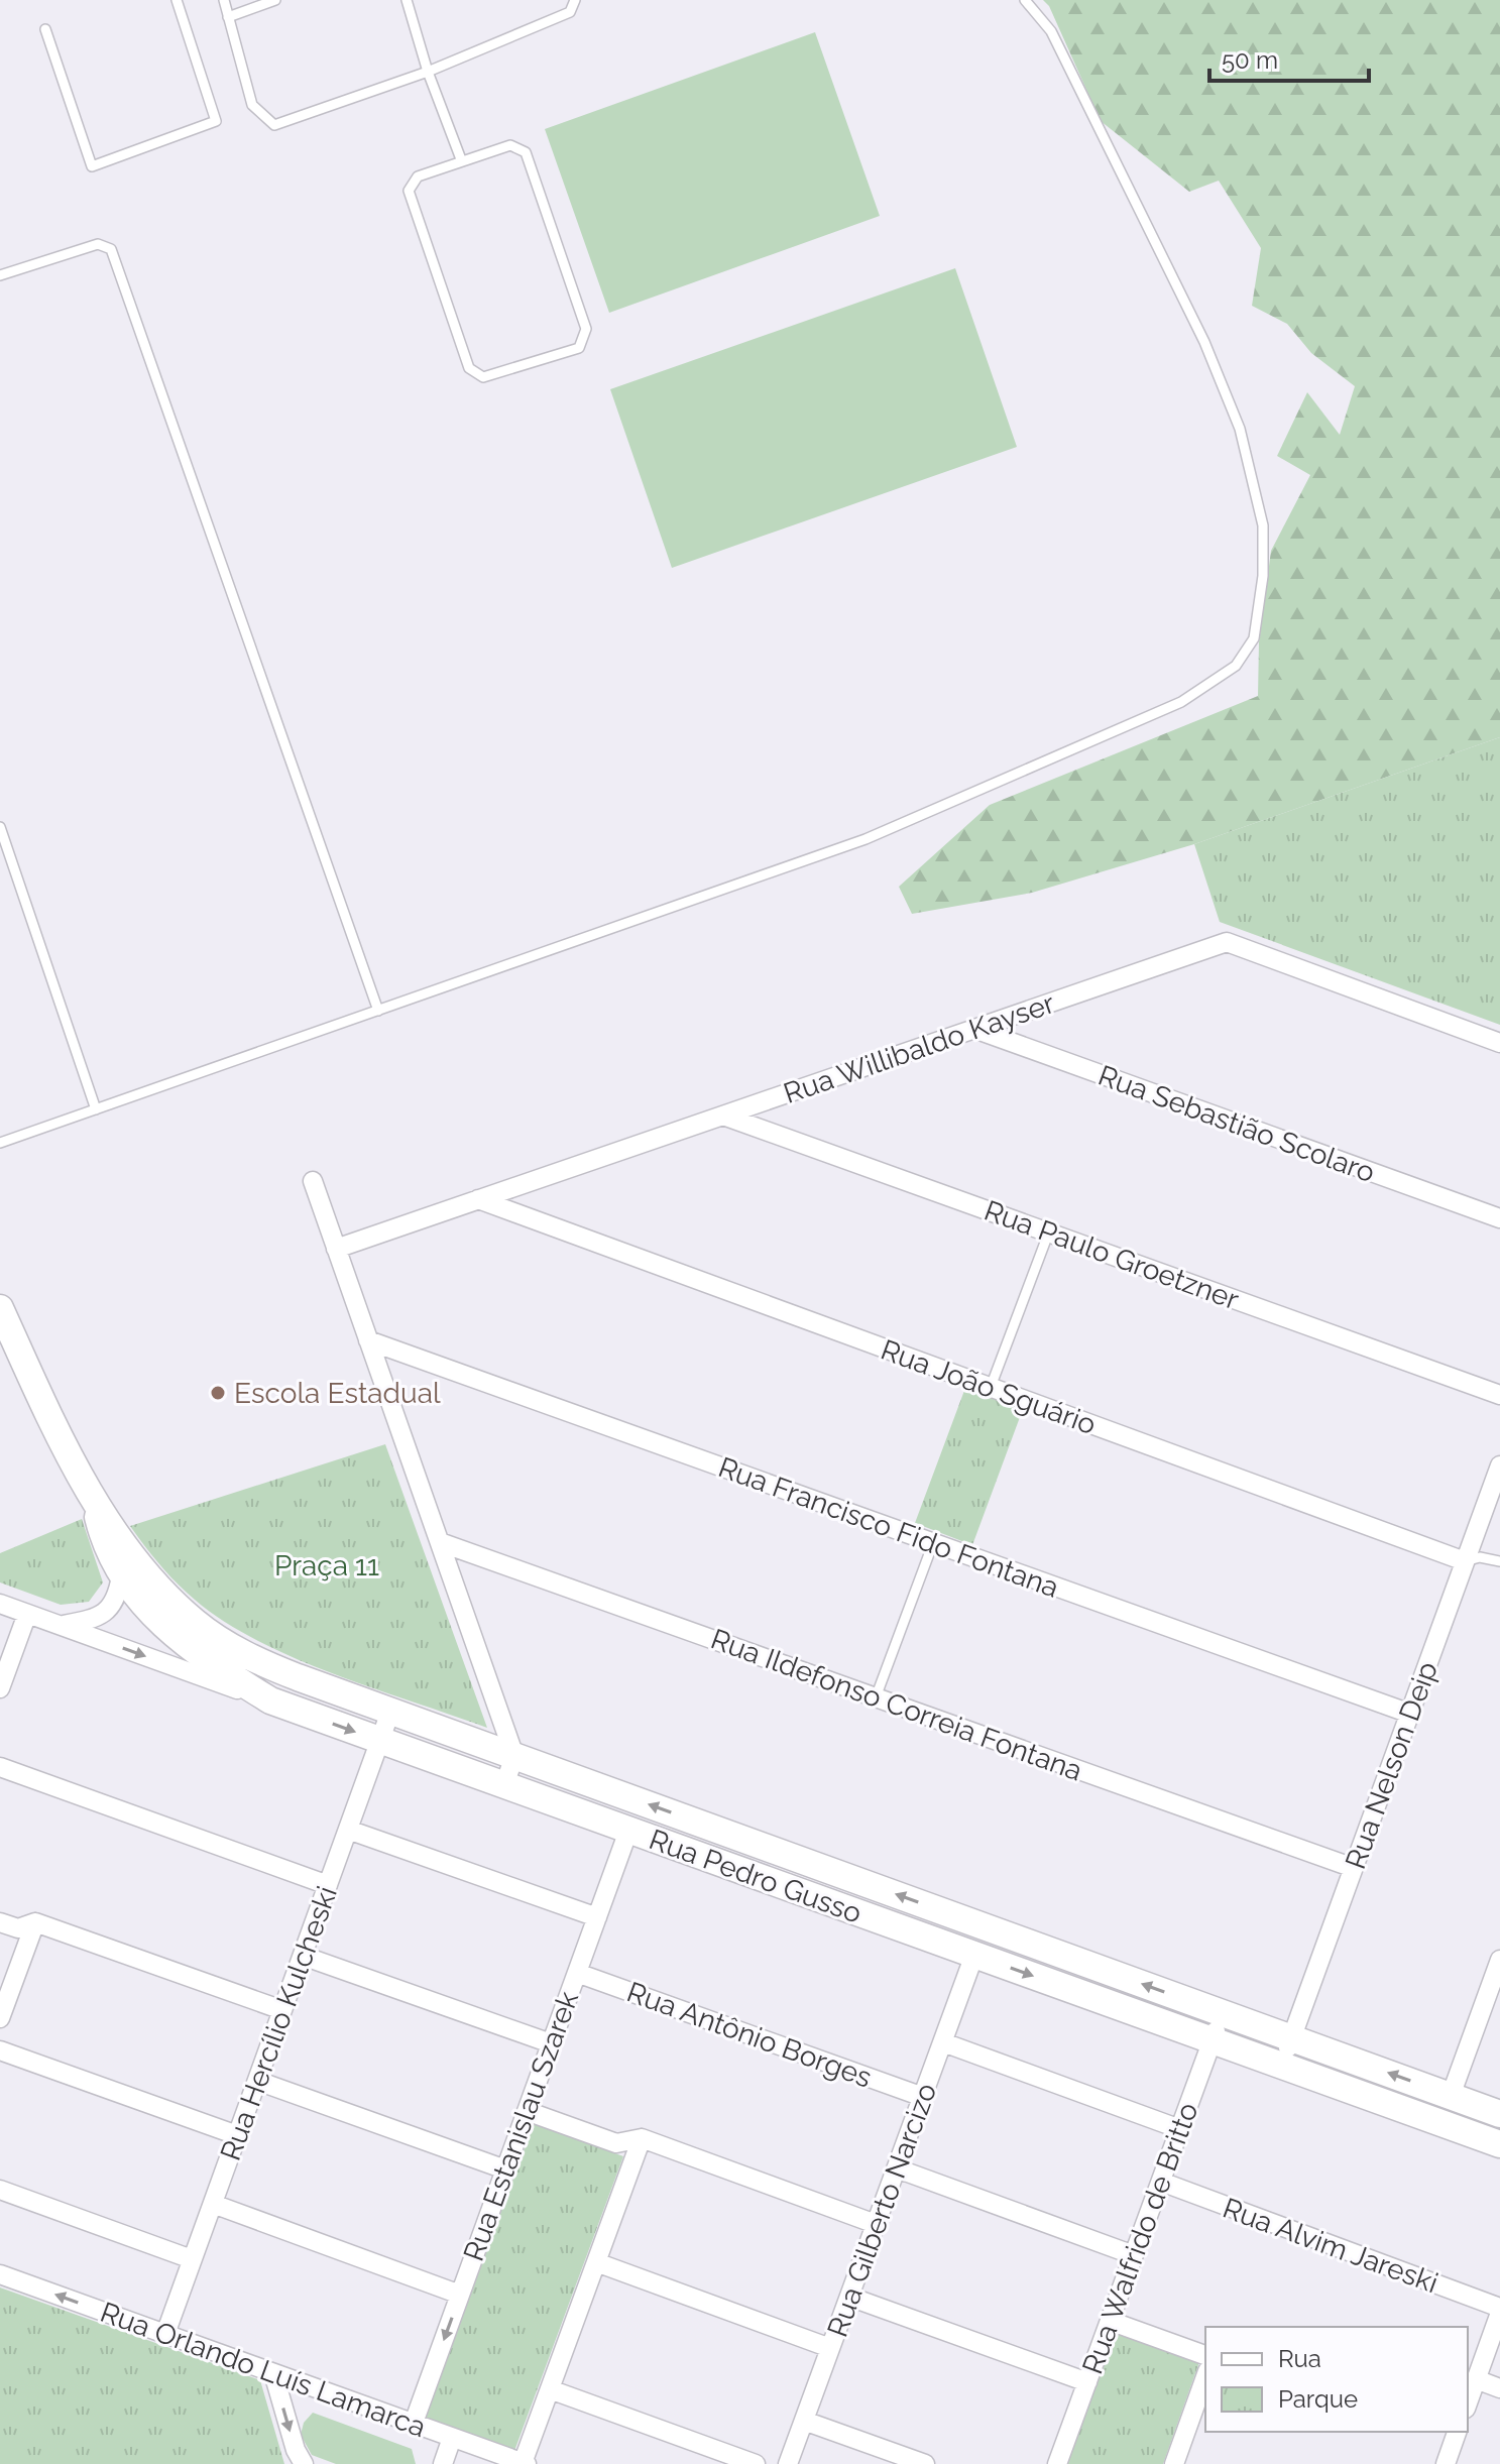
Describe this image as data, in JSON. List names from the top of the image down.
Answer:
{
  "streets": {
    "main road": ["Rua Pedro Gusso"],
    "street": [
      "Rua Willibaldo Kayser",
      "Rua Sebastião Scolaro",
      "Rua Paulo Groetzner",
      "Rua João Sguário",
      "Rua Francisco Fido Fontana",
      "Rua Ildefonso Correia Fontana",
      "Rua Nelson Deip",
      "Rua Hercílio Kulcheski",
      "Rua Antônio Borges",
      "Rua Estanislau Szarek",
      "Rua Gilberto Narcizo",
      "Rua Walfrido de Britto",
      "Rua Alvim Jareski",
      "Rua Orlando Luís Lamarca"
    ]
  },
  "crossings": [
    ["Rua Willibaldo Kayser", "Rua Sebastião Scolaro"],
    ["Rua Willibaldo Kayser", "Rua Paulo Groetzner"],
    ["Rua Willibaldo Kayser", "Rua João Sguário"],
    ["Rua João Sguário", "Rua Nelson Deip"],
    ["Rua Francisco Fido Fontana", "Rua Nelson Deip"],
    ["Rua Ildefonso Correia Fontana", "Rua Nelson Deip"],
    ["Rua Nelson Deip", "Rua Pedro Gusso"],
    ["Rua Pedro Gusso", "Rua Hercílio Kulcheski"],
    ["Rua Pedro Gusso", "Rua Estanislau Szarek"],
    ["Rua Pedro Gusso", "Rua Gilberto Narcizo"],
    ["Rua Pedro Gusso", "Rua Walfrido de Britto"],
    ["Rua Hercílio Kulcheski", "Rua Orlando Luís Lamarca"],
    ["Rua Antônio Borges", "Rua Estanislau Szarek"],
    ["Rua Antônio Borges", "Rua Gilberto Narcizo"],
    ["Rua Estanislau Szarek", "Rua Orlando Luís Lamarca"],
    ["Rua Walfrido de Britto", "Rua Alvim Jareski"]
  ],
  "parks": ["Praça 11"],
  "places": ["Escola Estadual"],
  "legend": ["Rua", "Parque"],
  "scale_bar": "50 m"
}
